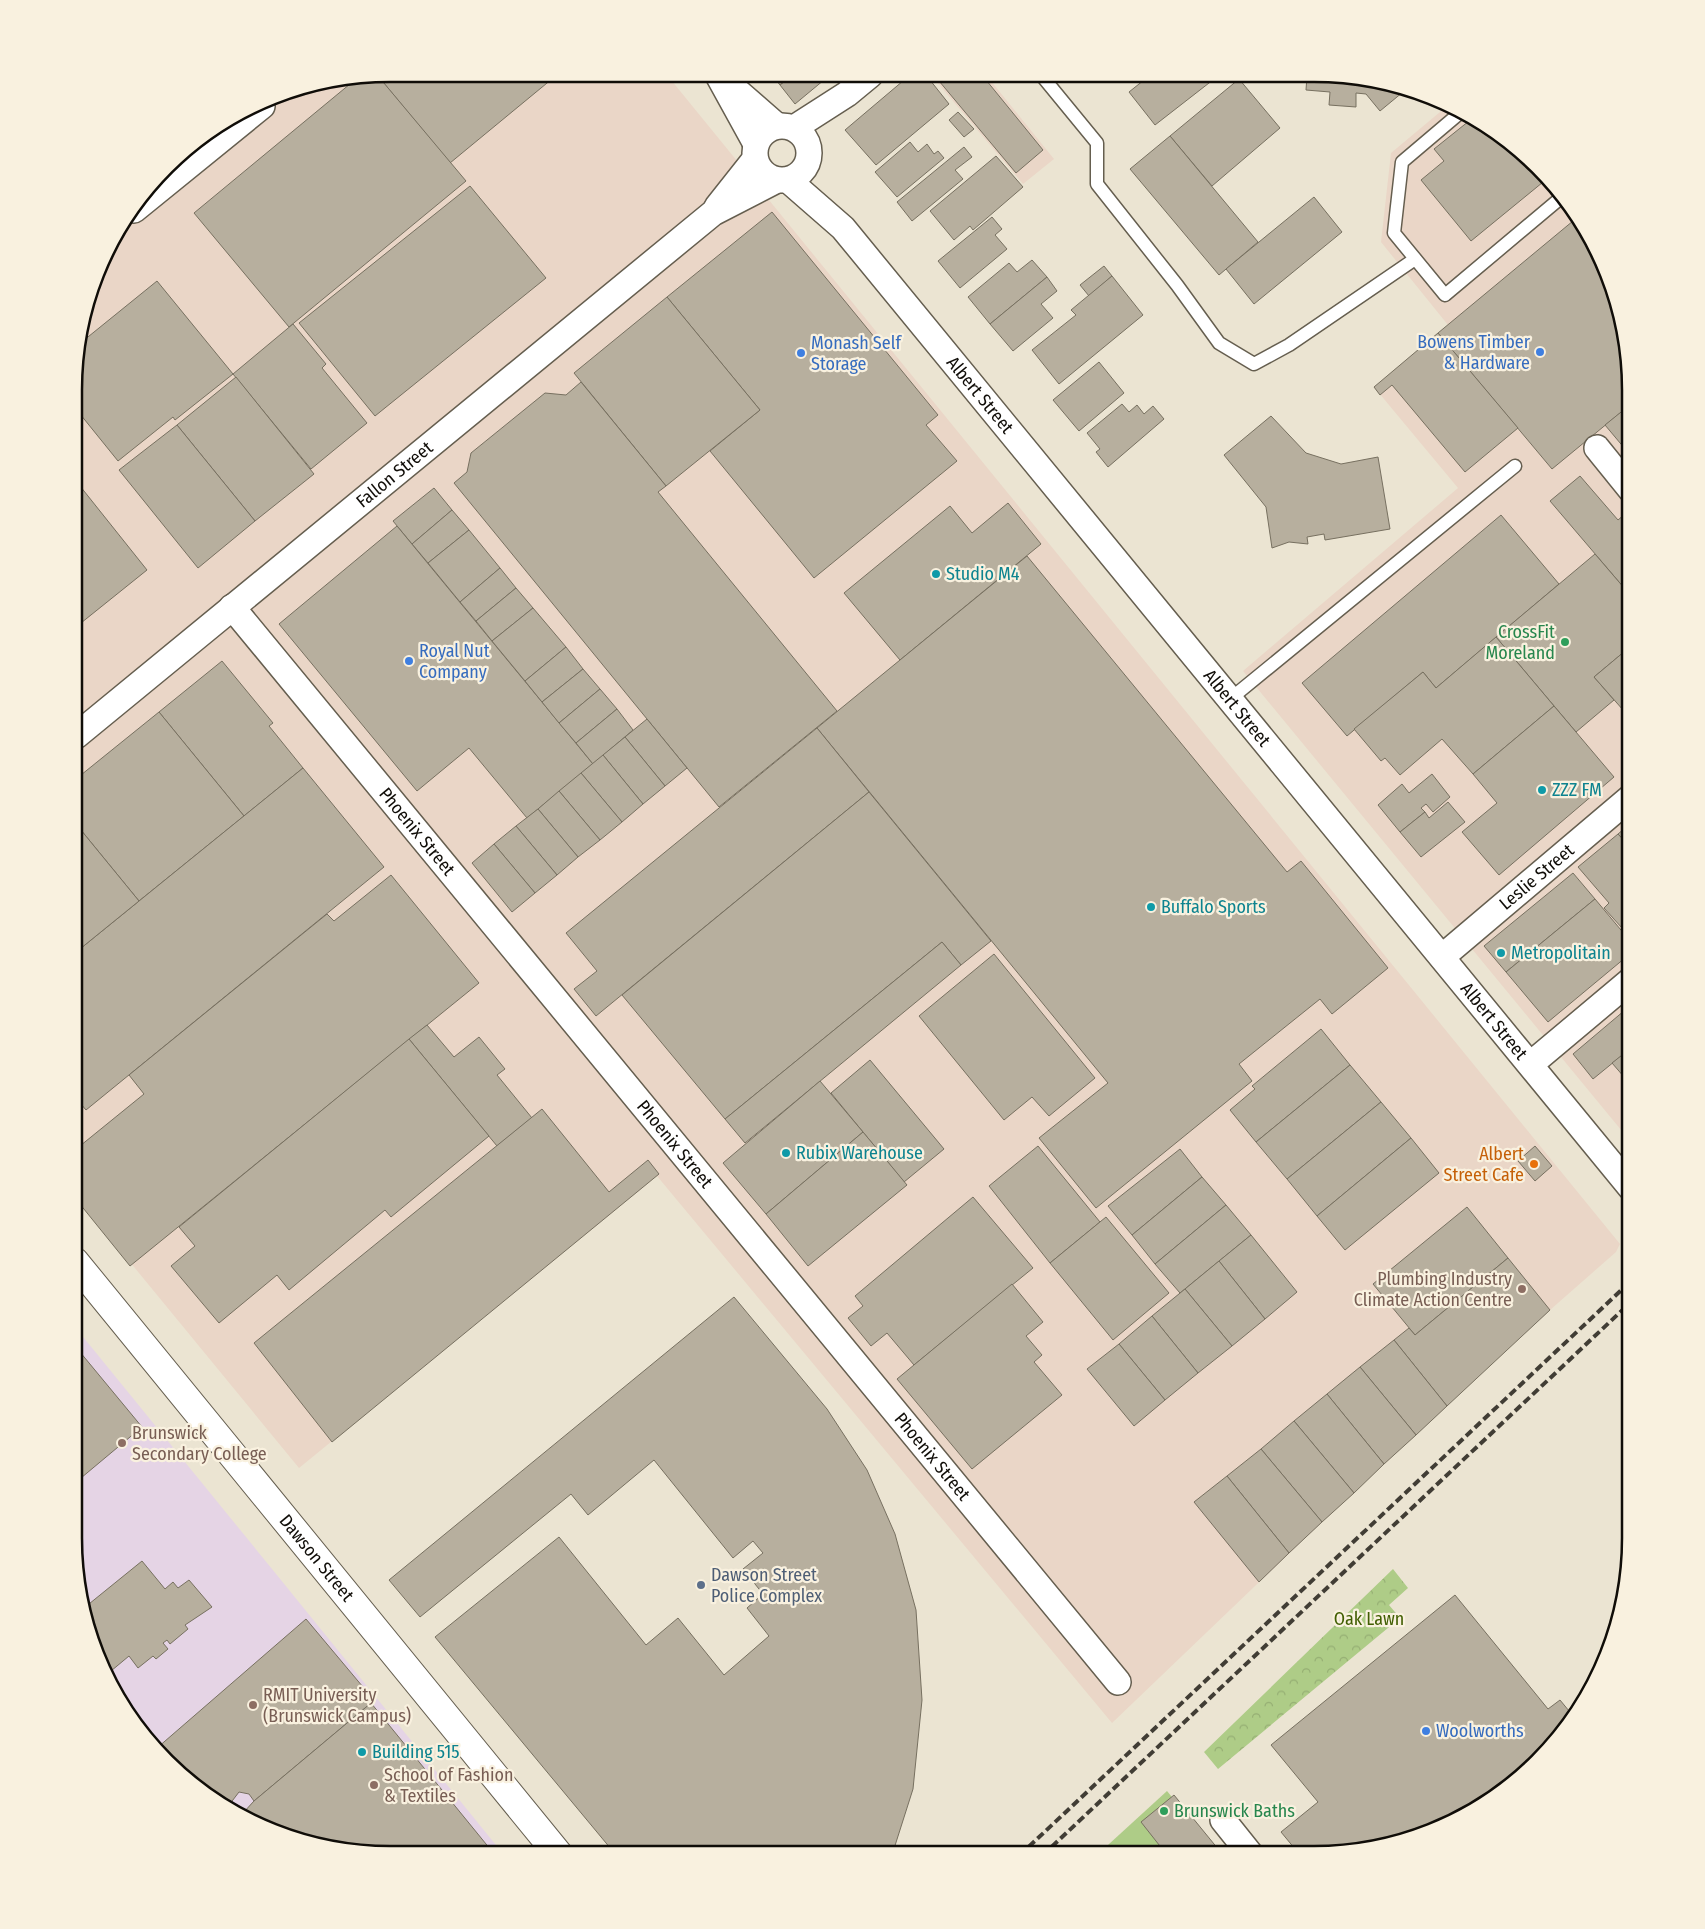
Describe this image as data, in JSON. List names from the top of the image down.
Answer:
{
  "streets": {
    "street": [
      "Albert Street",
      "Fallon Street",
      "Phoenix Street",
      "Leslie Street",
      "Dawson Street"
    ]
  },
  "crossings": [
    ["Albert Street", "Fallon Street"],
    ["Albert Street", "Leslie Street"],
    ["Fallon Street", "Phoenix Street"]
  ],
  "parks": ["Oak Lawn"],
  "places": [
    "Bowens Timber & Hardware",
    "Monash Self Storage",
    "Studio M4",
    "CrossFit Moreland",
    "Royal Nut Company",
    "ZZZ FM",
    "Buffalo Sports",
    "Metropolitain",
    "Rubix Warehouse",
    "Albert Street Cafe",
    "Plumbing Industry Climate Action Centre",
    "Brunswick Secondary College",
    "Dawson Street Police Complex",
    "RMIT University (Brunswick Campus)",
    "Woolworths",
    "Building 515",
    "School of Fashion & Textiles",
    "Brunswick Baths"
  ]
}
